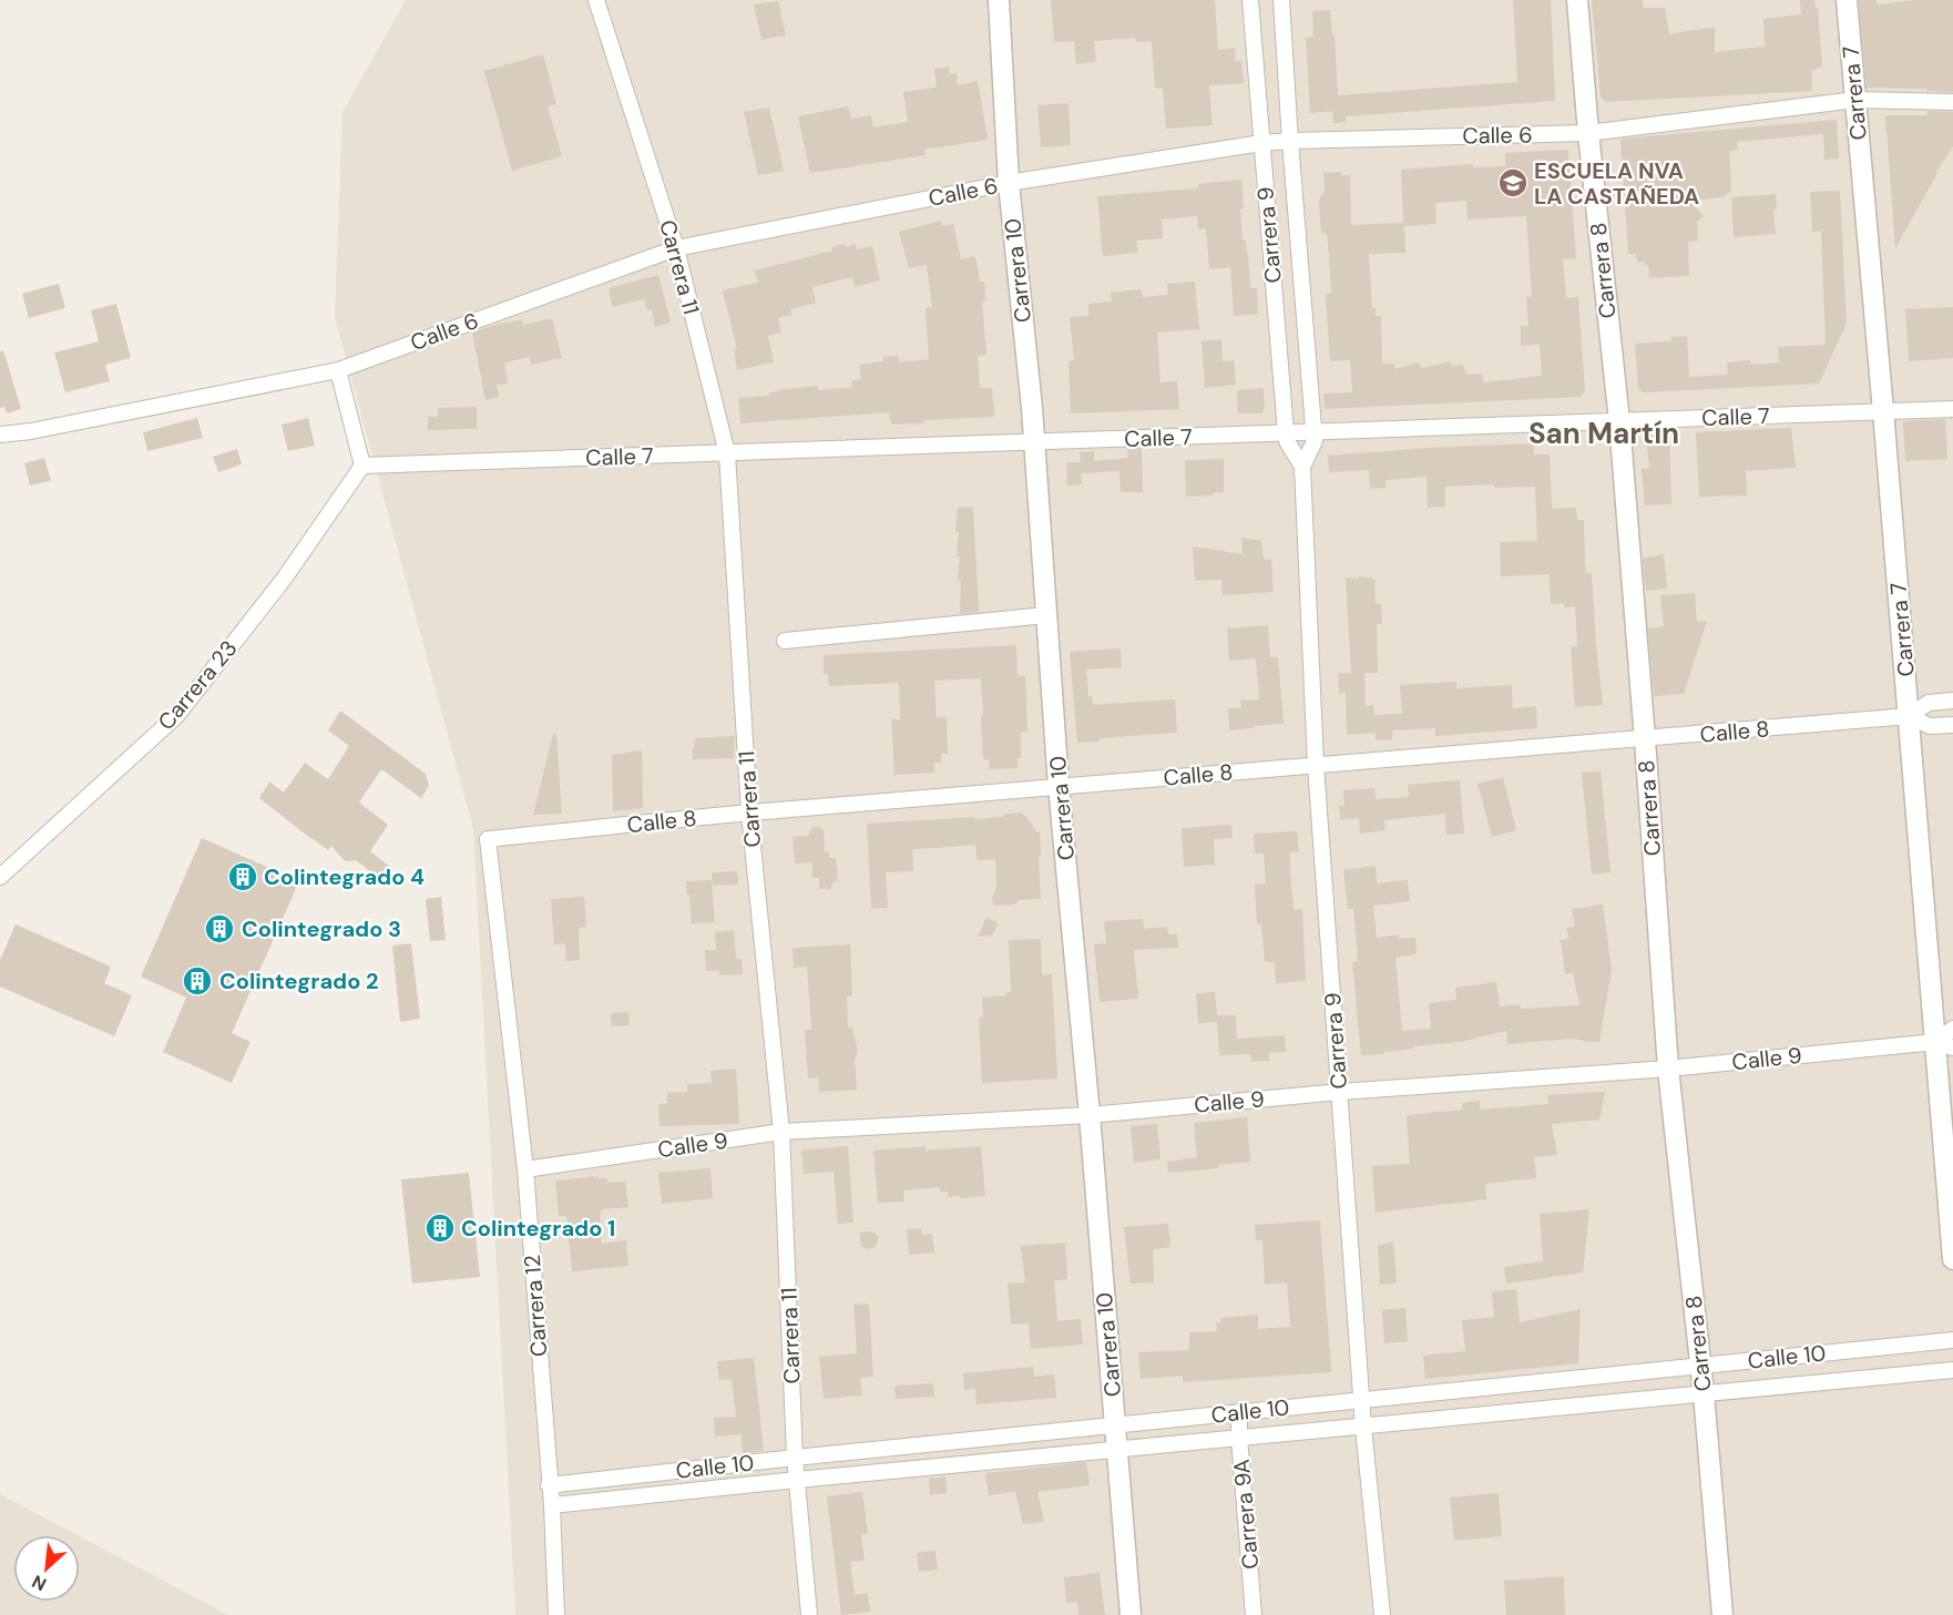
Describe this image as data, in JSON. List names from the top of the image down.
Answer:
{
  "streets": {
    "street": [
      "Carrera 7",
      "Calle 6",
      "Carrera 9",
      "Carrera 11",
      "Carrera 10",
      "Carrera 8",
      "Calle 7",
      "Carrera 23",
      "Calle 8",
      "Calle 9",
      "Carrera 12",
      "Calle 10",
      "Carrera 9A"
    ]
  },
  "crossings": [
    ["Carrera 7", "Calle 6"],
    ["Carrera 7", "Calle 7"],
    ["Carrera 7", "Calle 8"],
    ["Carrera 7", "Calle 9"],
    ["Calle 6", "Carrera 9"],
    ["Calle 6", "Carrera 11"],
    ["Calle 6", "Carrera 10"],
    ["Calle 6", "Carrera 8"],
    ["Carrera 9", "Calle 7"],
    ["Carrera 9", "Calle 8"],
    ["Carrera 9", "Calle 9"],
    ["Carrera 9", "Calle 10"],
    ["Carrera 11", "Calle 7"],
    ["Carrera 11", "Calle 8"],
    ["Carrera 11", "Calle 9"],
    ["Carrera 11", "Calle 10"],
    ["Carrera 10", "Calle 7"],
    ["Carrera 10", "Calle 8"],
    ["Carrera 10", "Calle 9"],
    ["Carrera 10", "Calle 10"],
    ["Carrera 8", "Calle 7"],
    ["Carrera 8", "Calle 8"],
    ["Carrera 8", "Calle 9"],
    ["Carrera 8", "Calle 10"],
    ["Calle 7", "Carrera 23"],
    ["Calle 8", "Carrera 12"],
    ["Calle 9", "Carrera 12"],
    ["Carrera 12", "Calle 10"],
    ["Calle 10", "Carrera 9A"]
  ],
  "districts": ["San Martín"],
  "places": {
    "school or university": ["ESCUELA NVA LA CASTAÑEDA"],
    "building": [
      "Colintegrado 4",
      "Colintegrado 3",
      "Colintegrado 2",
      "Colintegrado 1"
    ]
  },
  "north": "bottom left"
}
